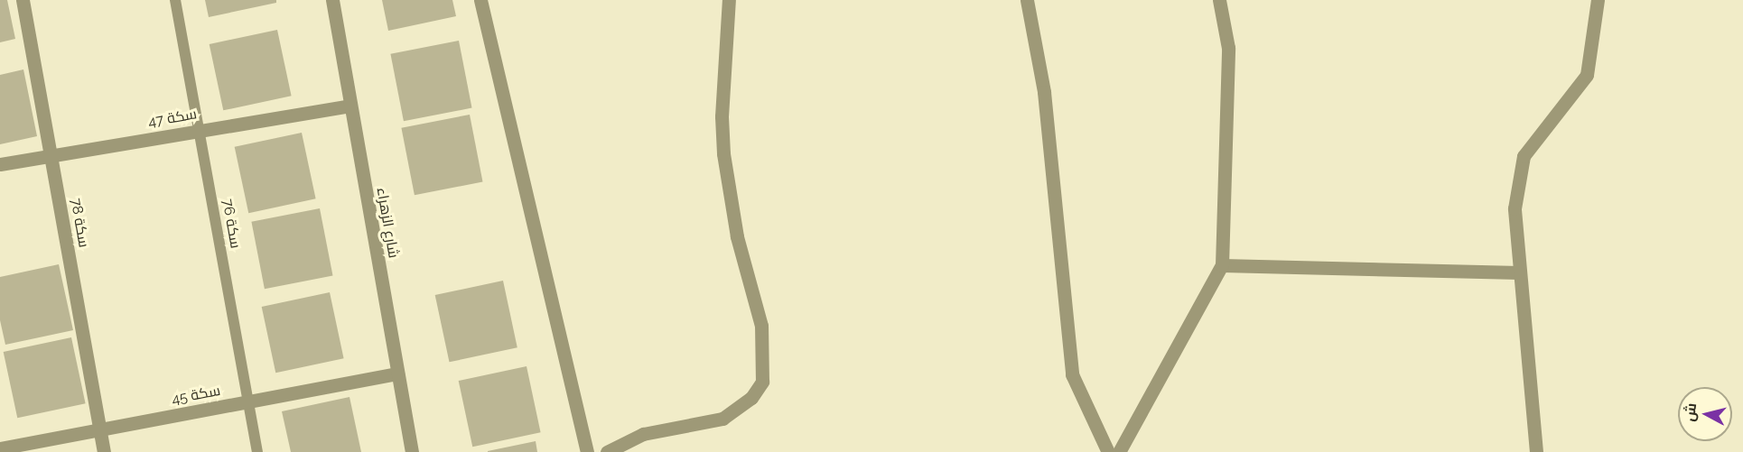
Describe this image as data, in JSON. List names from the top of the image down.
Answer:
{
  "streets": {
    "street": [
      "سكة 47",
      "سكة 78",
      "شارع الزهراء",
      "سكة 45"
    ],
    "lane": ["سكة 76"]
  },
  "crossings": [
    ["سكة 47", "سكة 78"],
    ["سكة 47", "شارع الزهراء"],
    ["سكة 47", "سكة 76"],
    ["سكة 78", "سكة 45"],
    ["شارع الزهراء", "سكة 45"],
    ["سكة 76", "سكة 45"]
  ],
  "north": "left"
}
